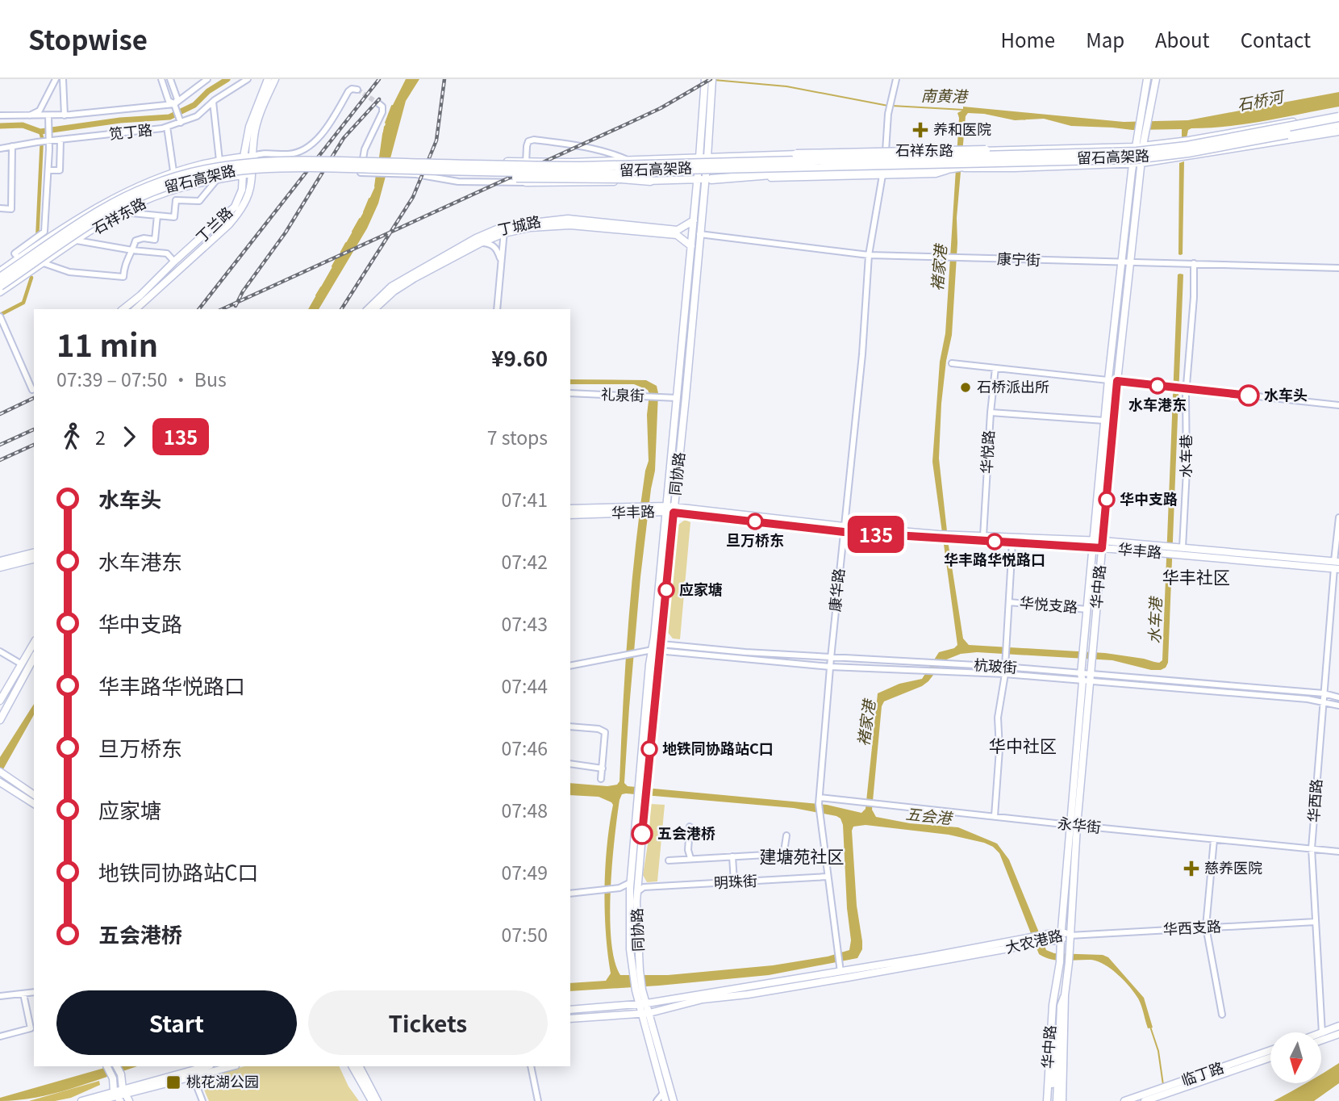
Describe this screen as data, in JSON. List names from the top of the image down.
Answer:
{
  "streets": {
    "highway": ["留石高架路"],
    "main road": [
      "石祥东路",
      "丁兰路",
      "丁城路",
      "同协路",
      "华丰路",
      "华中路",
      "大农港路",
      "临丁路"
    ],
    "street": [
      "笕丁路",
      "康宁街",
      "礼泉街",
      "华悦路",
      "水车巷",
      "康华路",
      "华悦支路",
      "杭玻街",
      "华西路",
      "永华街",
      "明珠街",
      "华西支路"
    ]
  },
  "crossings": [
    ["石祥东路", "留石高架路"],
    ["石祥东路", "丁兰路"],
    ["石祥东路", "同协路"],
    ["石祥东路", "华中路"],
    ["石祥东路", "康华路"],
    ["丁城路", "同协路"],
    ["康宁街", "水车巷"],
    ["康宁街", "同协路"],
    ["康宁街", "华中路"],
    ["康宁街", "康华路"],
    ["礼泉街", "同协路"],
    ["华悦路", "华丰路"],
    ["水车巷", "华丰路"],
    ["同协路", "华丰路"],
    ["同协路", "杭玻街"],
    ["同协路", "大农港路"],
    ["华丰路", "华中路"],
    ["华丰路", "康华路"],
    ["华丰路", "华西路"],
    ["华中路", "华悦支路"],
    ["华中路", "杭玻街"],
    ["华中路", "永华街"],
    ["华中路", "华西支路"],
    ["华中路", "大农港路"],
    ["康华路", "杭玻街"],
    ["康华路", "永华街"],
    ["康华路", "明珠街"],
    ["康华路", "大农港路"],
    ["杭玻街", "华西路"],
    ["华西路", "永华街"],
    ["华西路", "华西支路"],
    ["华西支路", "大农港路"]
  ],
  "districts": ["华丰社区", "华中社区", "建塘苑社区"],
  "water": [
    "南黄港",
    "石桥河",
    "褚家港",
    "水车港",
    "五会港"
  ],
  "places": {
    "health": ["养和医院", "慈养医院"],
    "other": [
      "水车港东",
      "石桥派出所",
      "水车头",
      "华中支路",
      "旦万桥东",
      "华丰路华悦路口",
      "应家塘",
      "地铁同协路站C口",
      "五会港桥"
    ],
    "transit": ["桃花湖公园"]
  },
  "lines": ["bus line 135"],
  "north": "bottom",
  "page": {
    "header": "Stopwise",
    "nav": [
      "Home",
      "Map",
      "About",
      "Contact"
    ],
    "on_map": "135",
    "heading": ["11 min", "07:39 – 07:50 · Bus", "¥9.60"],
    "legs": ["2", "135", "7 stops"],
    "list": [
      {
        "name": "水车头",
        "value": "07:41"
      },
      {
        "name": "水车港东",
        "value": "07:42"
      },
      {
        "name": "华中支路",
        "value": "07:43"
      },
      {
        "name": "华丰路华悦路口",
        "value": "07:44"
      },
      {
        "name": "旦万桥东",
        "value": "07:46"
      },
      {
        "name": "应家塘",
        "value": "07:48"
      },
      {
        "name": "地铁同协路站C口",
        "value": "07:49"
      },
      {
        "name": "五会港桥",
        "value": "07:50"
      }
    ],
    "buttons": ["Start", "Tickets"]
  }
}
